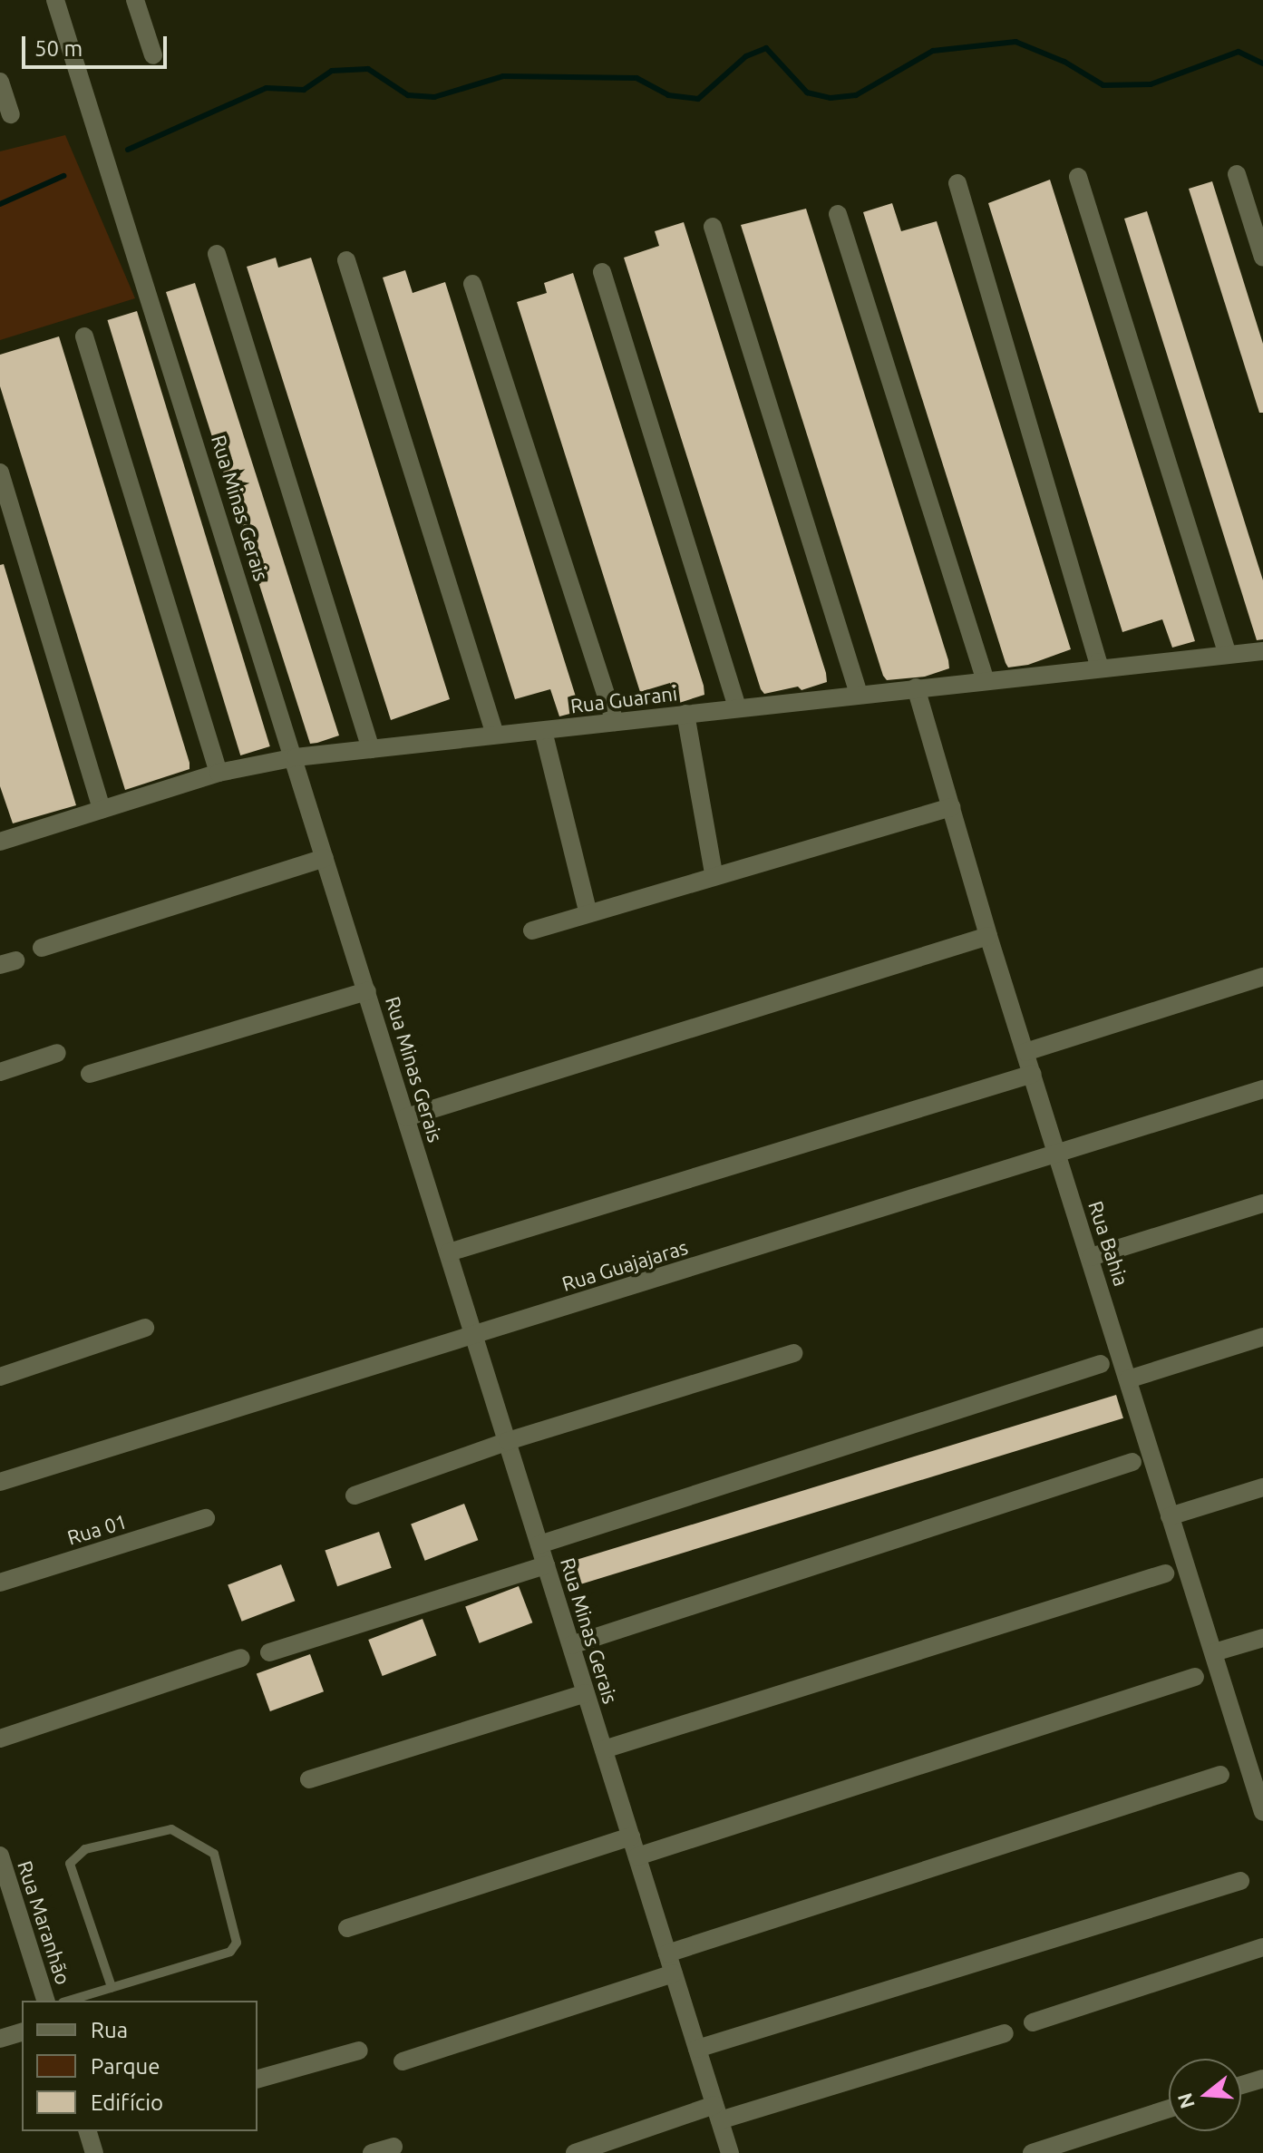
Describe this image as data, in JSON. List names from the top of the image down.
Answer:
{
  "streets": {
    "street": [
      "Rua Minas Gerais",
      "Rua Guarani",
      "Rua Bahia",
      "Rua Guajajaras",
      "Rua 01",
      "Rua Maranhão"
    ]
  },
  "crossings": [
    ["Rua Minas Gerais", "Rua Guarani"],
    ["Rua Minas Gerais", "Rua Guajajaras"],
    ["Rua Guarani", "Rua Bahia"],
    ["Rua Bahia", "Rua Guajajaras"]
  ],
  "legend": ["Rua", "Parque", "Edifício"],
  "scale_bar": "50 m",
  "north": "left"
}
